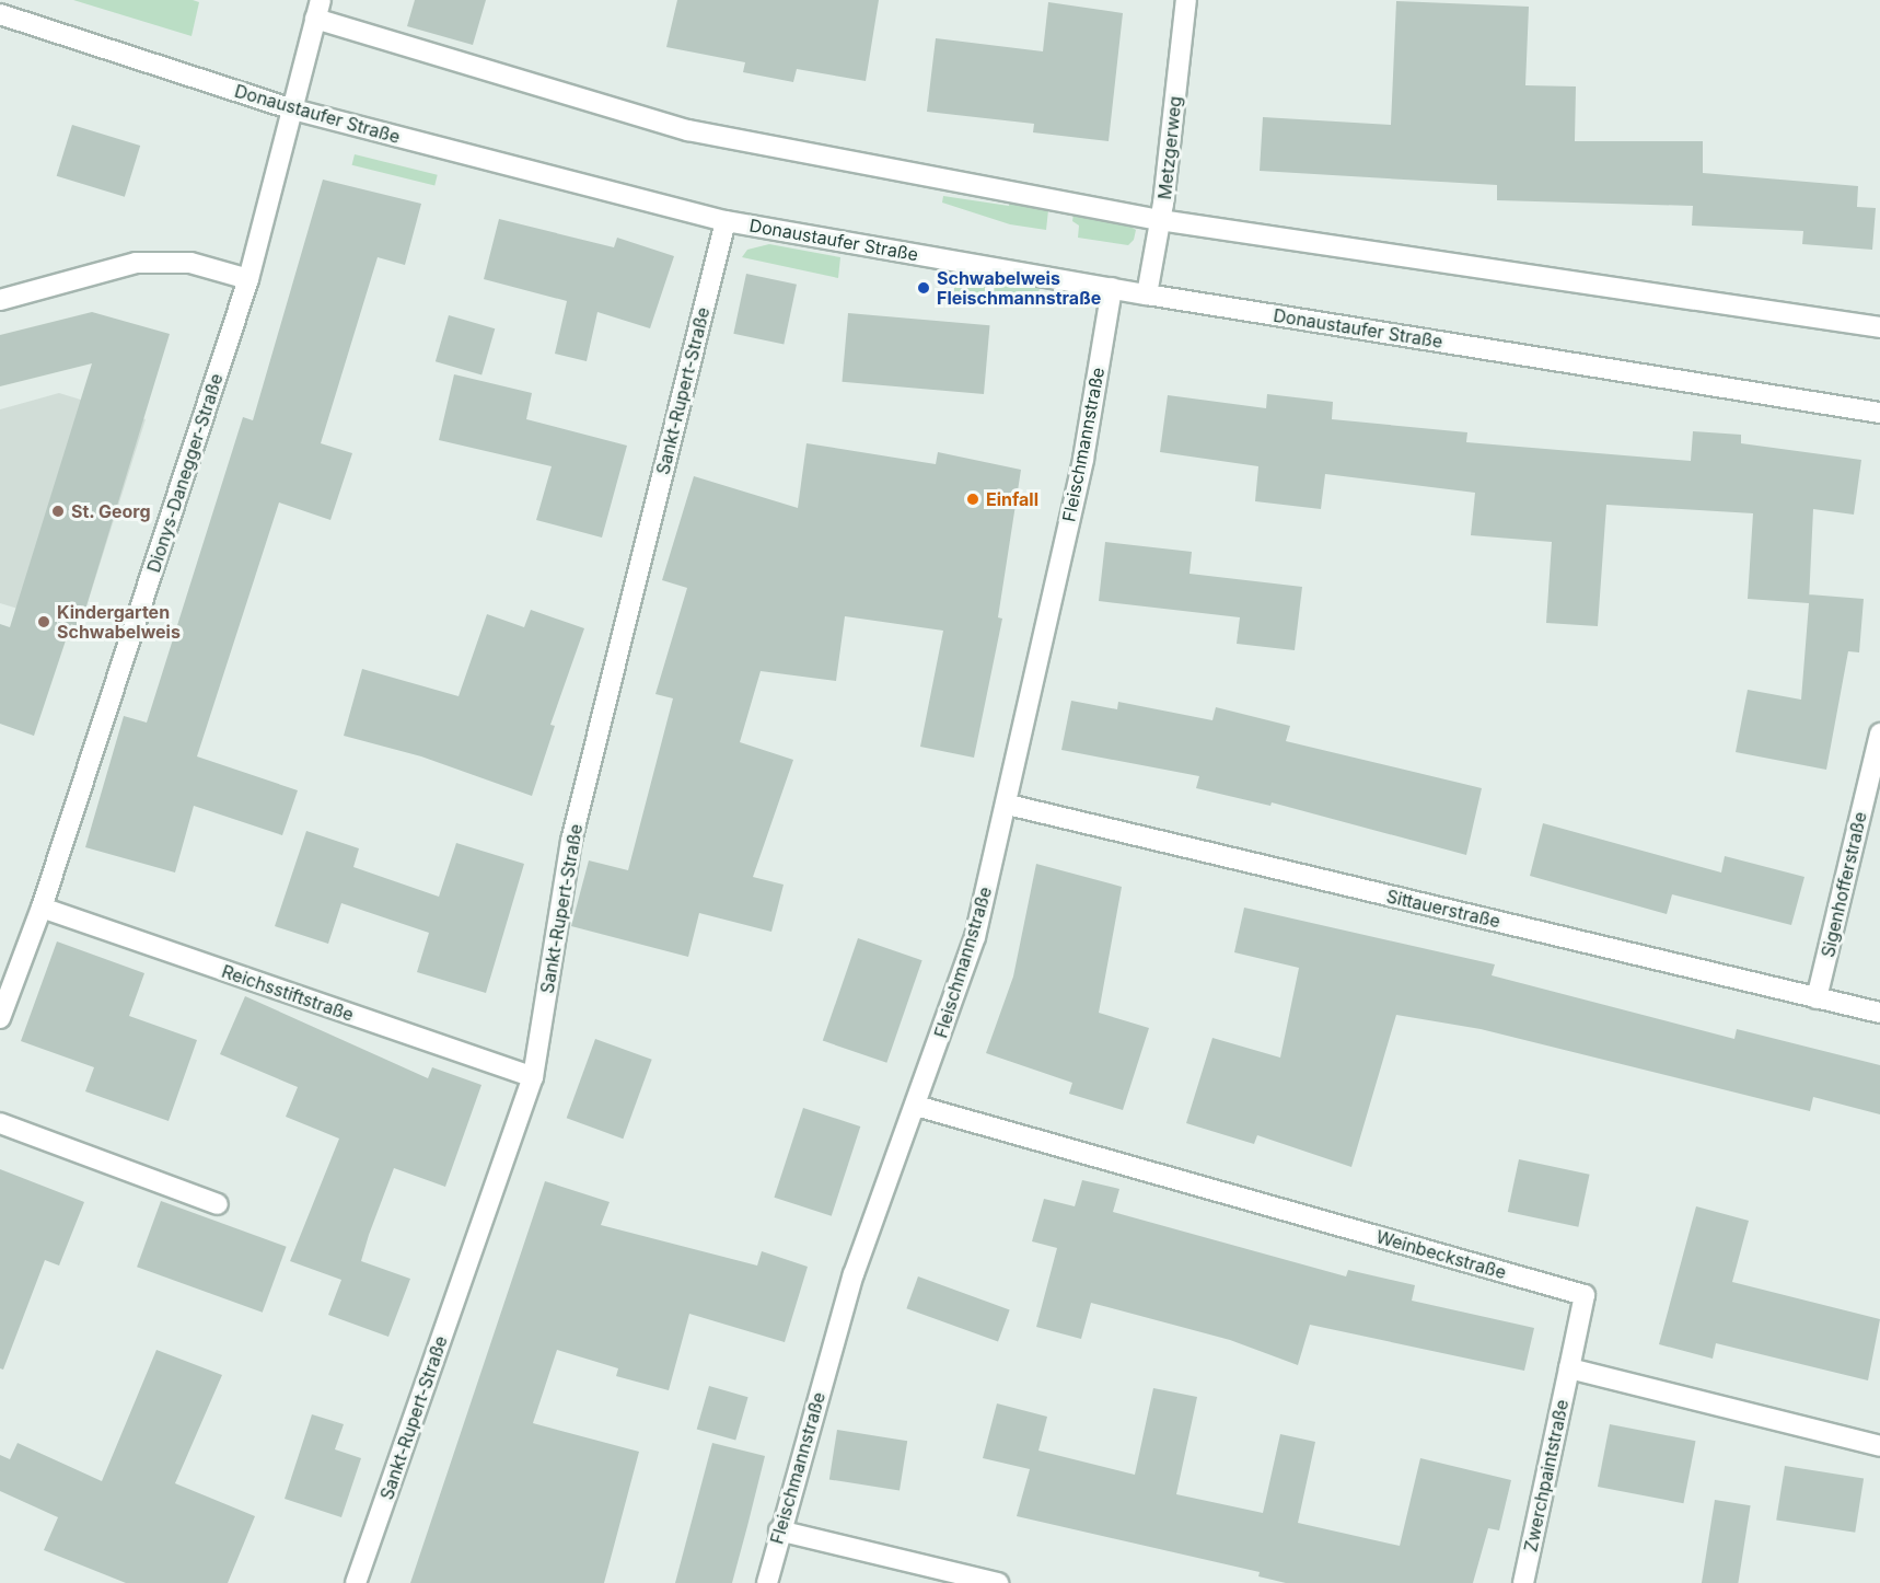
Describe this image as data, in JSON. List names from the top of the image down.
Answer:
{
  "streets": {
    "street": [
      "Donaustaufer Straße",
      "Metzgerweg",
      "Sankt-Rupert-Straße",
      "Fleischmannstraße",
      "Dionys-Danegger-Straße",
      "Sigenhofferstraße",
      "Sittauerstraße",
      "Reichsstiftstraße",
      "Weinbeckstraße",
      "Zwerchpaintstraße"
    ]
  },
  "crossings": [
    ["Donaustaufer Straße", "Metzgerweg"],
    ["Donaustaufer Straße", "Sankt-Rupert-Straße"],
    ["Donaustaufer Straße", "Fleischmannstraße"],
    ["Donaustaufer Straße", "Dionys-Danegger-Straße"],
    ["Sankt-Rupert-Straße", "Reichsstiftstraße"],
    ["Fleischmannstraße", "Sittauerstraße"],
    ["Fleischmannstraße", "Weinbeckstraße"],
    ["Dionys-Danegger-Straße", "Reichsstiftstraße"],
    ["Sigenhofferstraße", "Sittauerstraße"],
    ["Weinbeckstraße", "Zwerchpaintstraße"]
  ],
  "places": [
    "Schwabelweis Fleischmannstraße",
    "Einfall",
    "St. Georg",
    "Kindergarten Schwabelweis"
  ]
}
